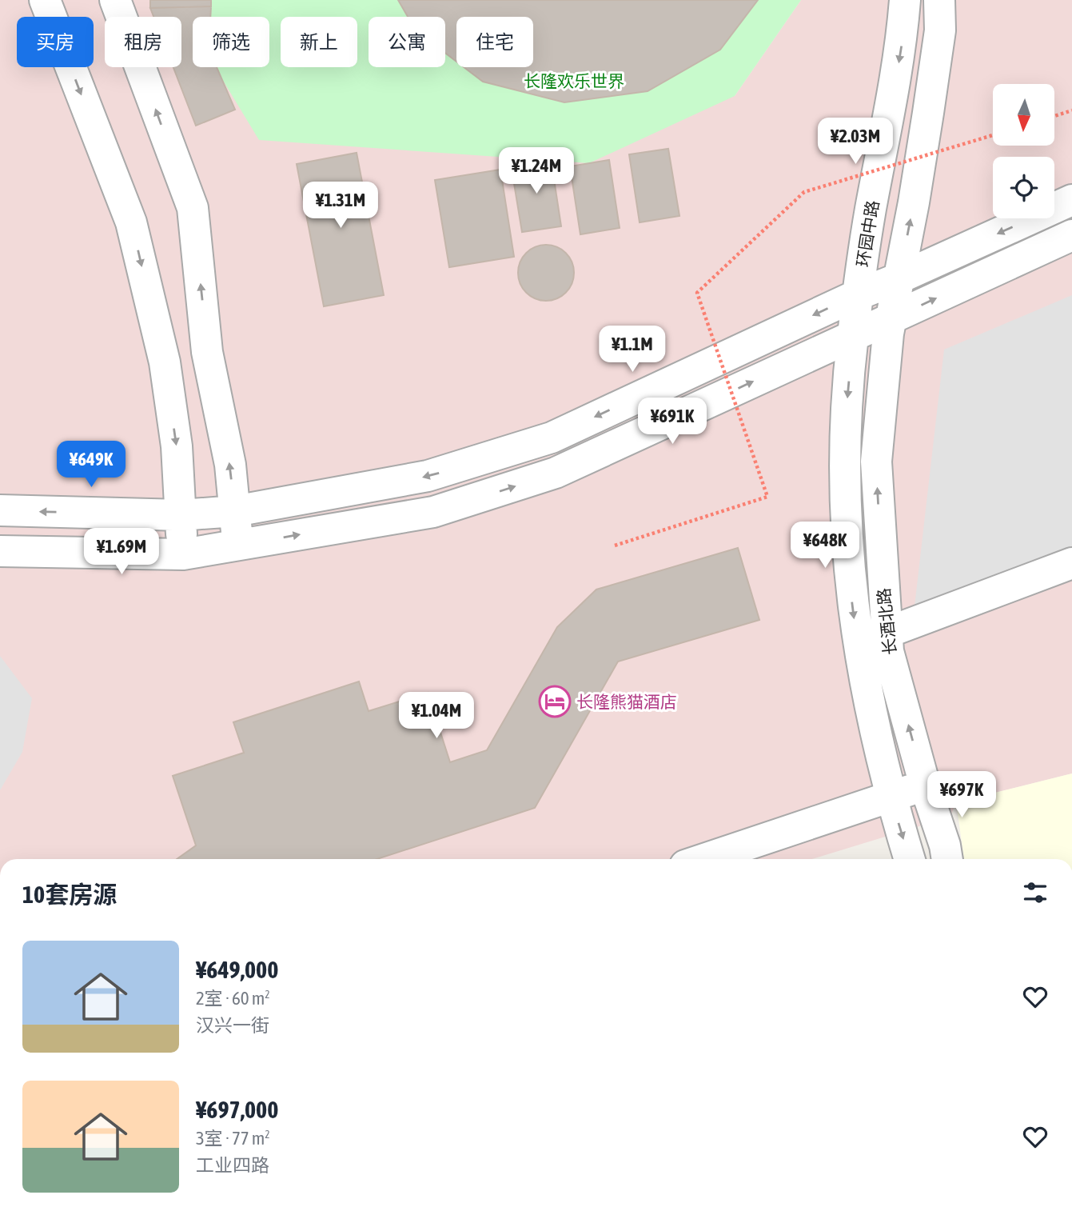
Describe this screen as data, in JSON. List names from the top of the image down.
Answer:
{
  "streets": {
    "street": ["环园中路", "长酒北路"]
  },
  "crossings": [
    ["环园中路", "长酒北路"]
  ],
  "parks": ["长隆欢乐世界"],
  "places": {
    "hotel": ["长隆熊猫酒店"]
  },
  "north": "bottom",
  "page": {
    "chip": [
      "买房",
      "租房",
      "筛选",
      "新上",
      "公寓",
      "住宅"
    ],
    "price": [
      "¥2.03M",
      "¥1.24M",
      "¥1.31M",
      "¥1.1M",
      "¥691K",
      "¥649K",
      "¥648K",
      "¥1.69M",
      "¥1.04M",
      "¥697K"
    ],
    "heading": "10套房源",
    "list": [
      {
        "name": "¥649,000",
        "note": "2室 · 60 m² · 汉兴一街"
      },
      {
        "name": "¥697,000",
        "note": "3室 · 77 m² · 工业四路"
      }
    ]
  }
}
